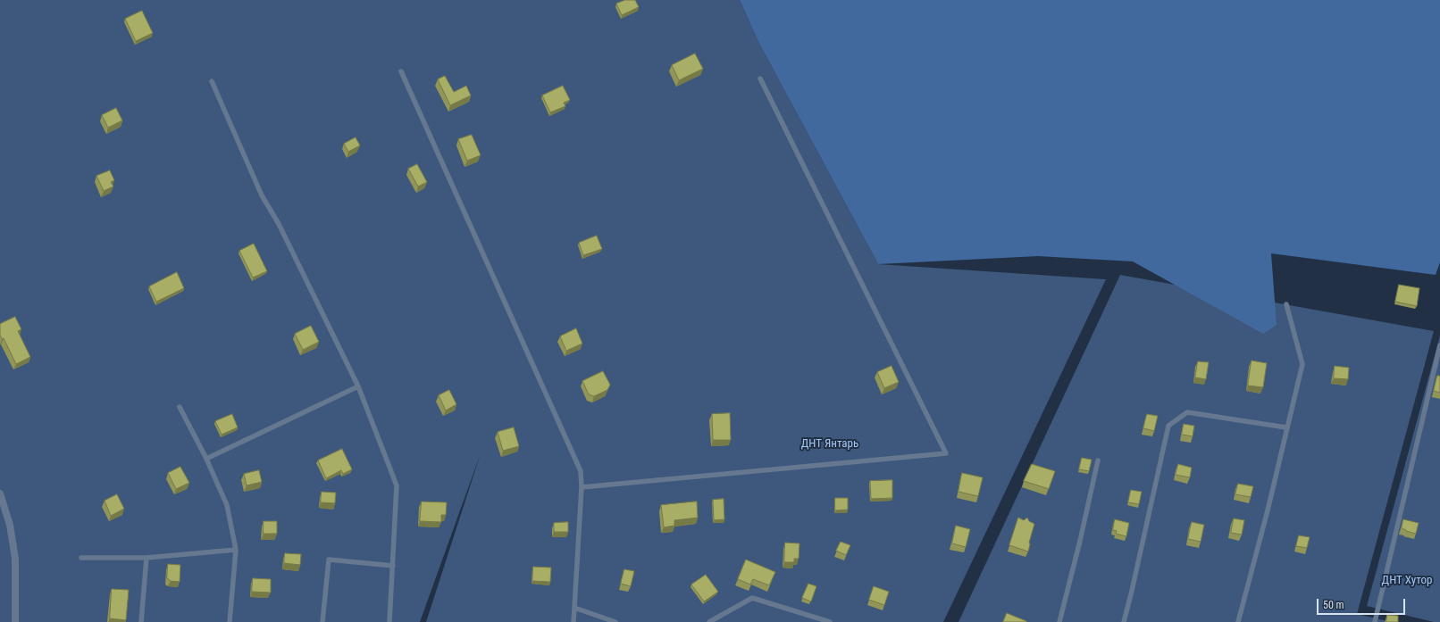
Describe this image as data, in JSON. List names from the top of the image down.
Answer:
{
  "parks": ["ДНТ Янтарь", "ДНТ Хутор"],
  "scale_bar": "50 m"
}
